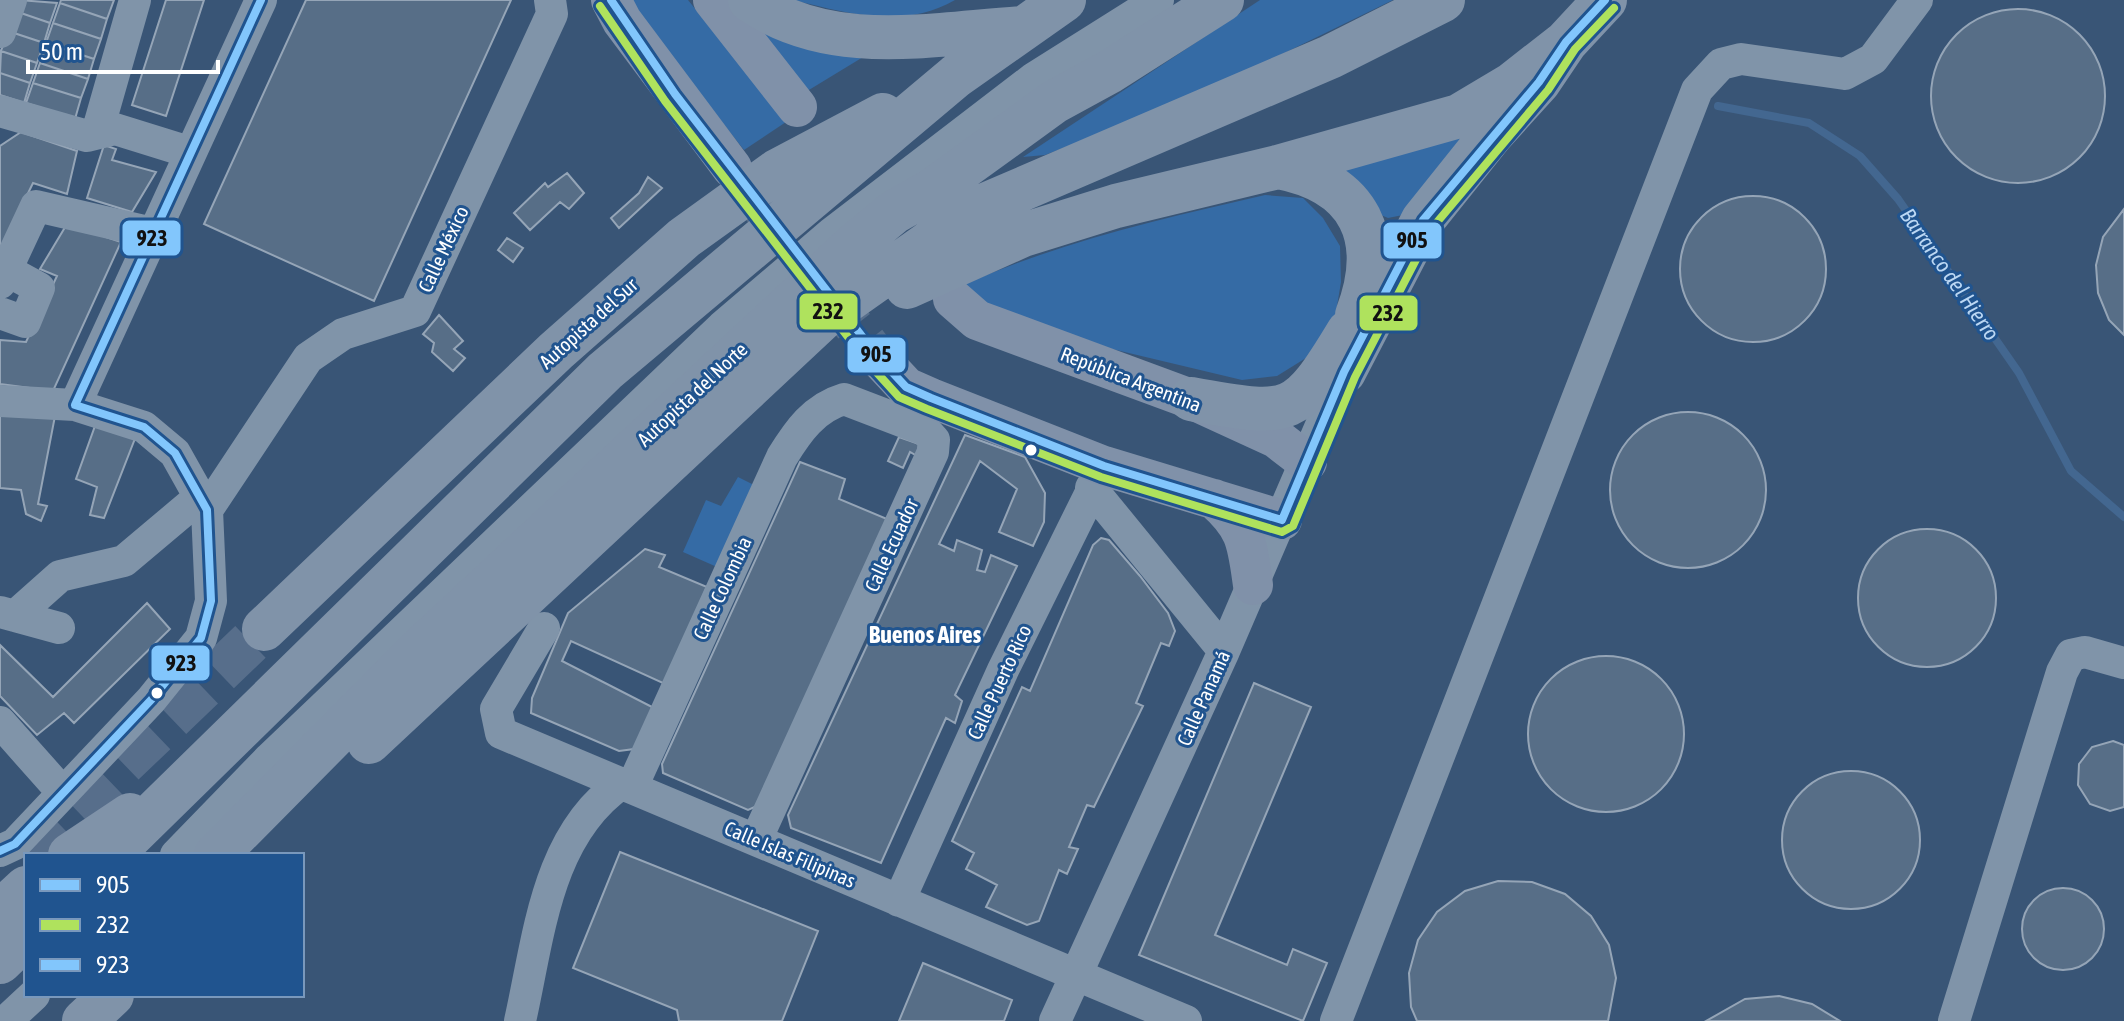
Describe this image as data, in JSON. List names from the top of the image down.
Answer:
{
  "streets": {
    "highway": ["Autopista del Sur", "Autopista del Norte"],
    "main road": ["República Argentina"],
    "street": [
      "Calle México",
      "Calle Ecuador",
      "Calle Colombia",
      "Calle Puerto Rico",
      "Calle Panamá",
      "Calle Islas Filipinas"
    ]
  },
  "crossings": [
    ["República Argentina", "Calle Panamá"],
    ["Calle Ecuador", "Calle Colombia"],
    ["Calle Ecuador", "Calle Islas Filipinas"],
    ["Calle Colombia", "Calle Islas Filipinas"],
    ["Calle Puerto Rico", "Calle Islas Filipinas"],
    ["Calle Panamá", "Calle Islas Filipinas"]
  ],
  "districts": ["Buenos Aires"],
  "water": ["Barranco del Hierro"],
  "lines": ["transit line 905", "transit line 923", "transit line 232"],
  "legend": ["905", "232", "923"],
  "scale_bar": "50 m"
}
